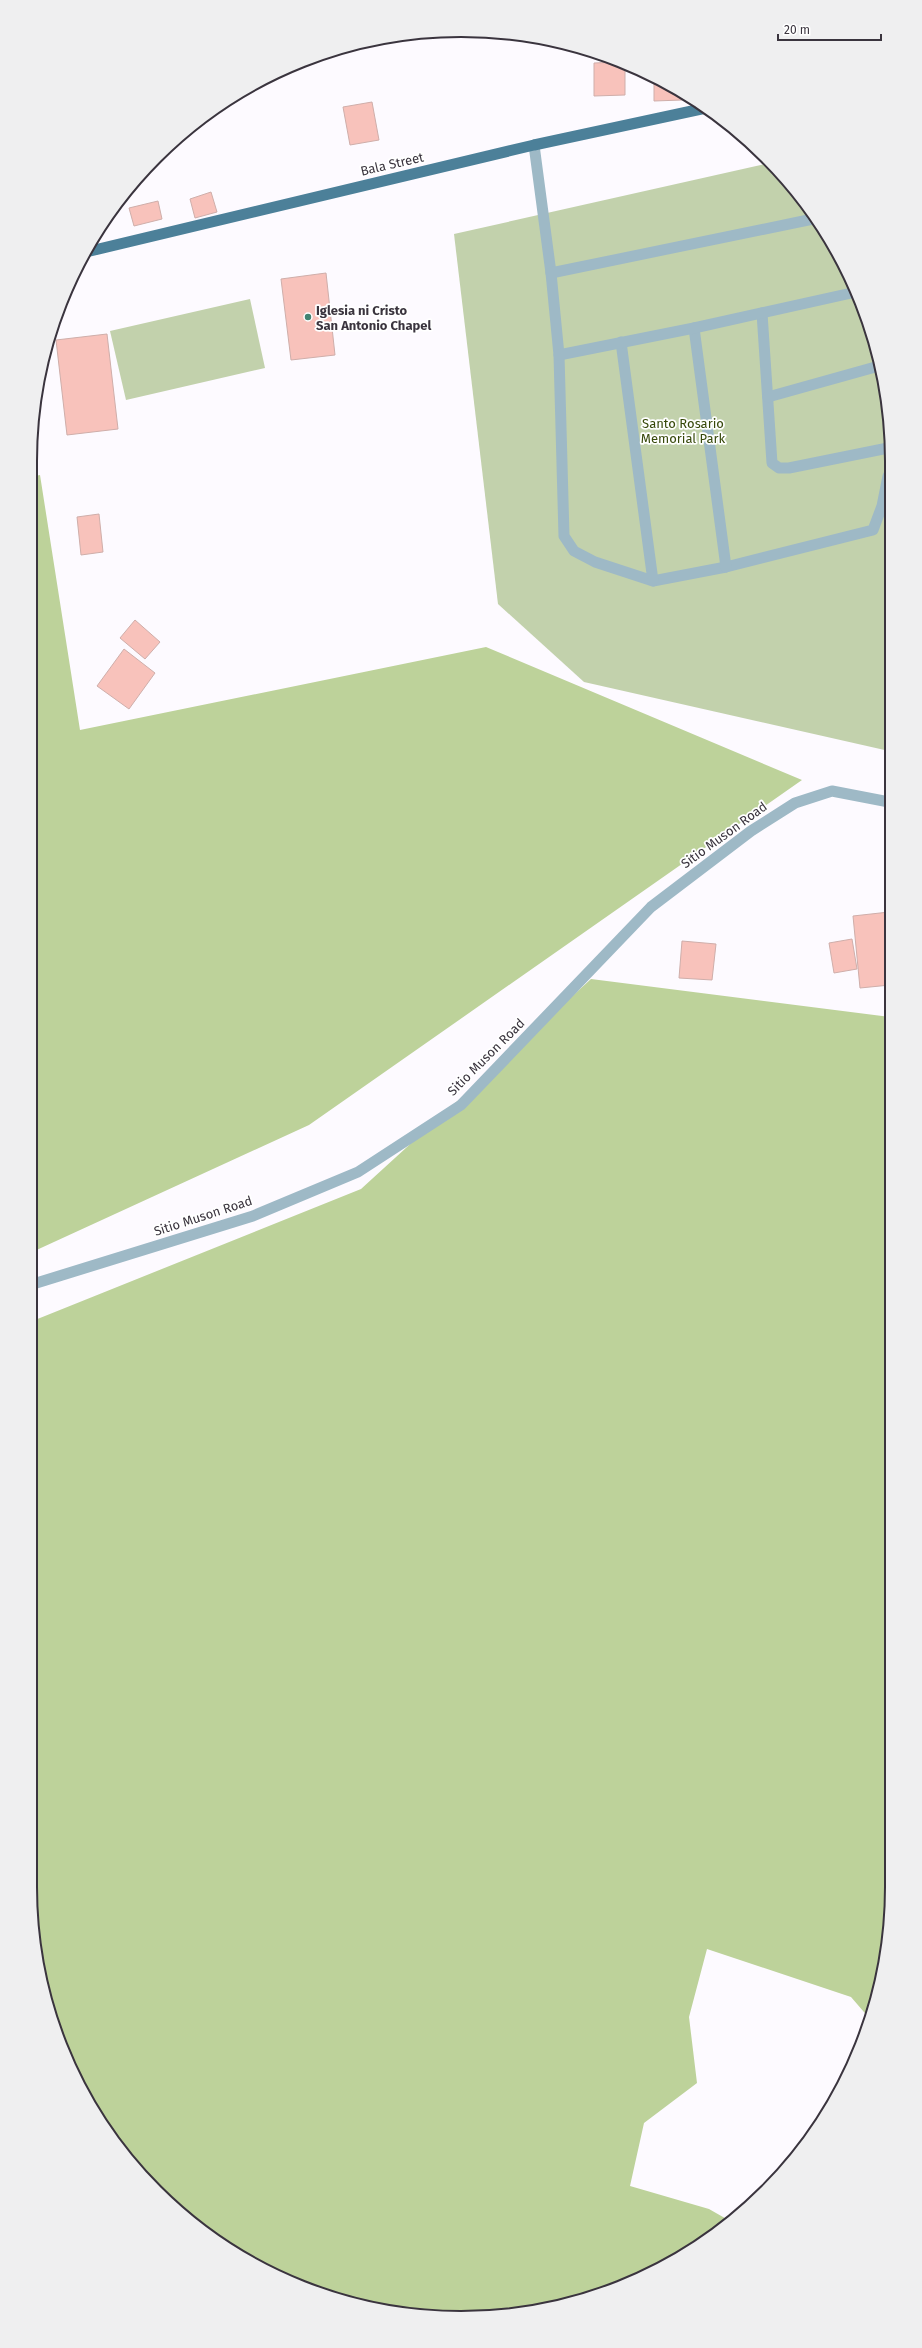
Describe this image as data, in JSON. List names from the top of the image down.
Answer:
{
  "streets": {
    "main road": ["Bala Street"],
    "street": ["Sitio Muson Road"]
  },
  "parks": ["Santo Rosario Memorial Park"],
  "places": ["Iglesia ni Cristo San Antonio Chapel"],
  "scale_bar": "20 m"
}
